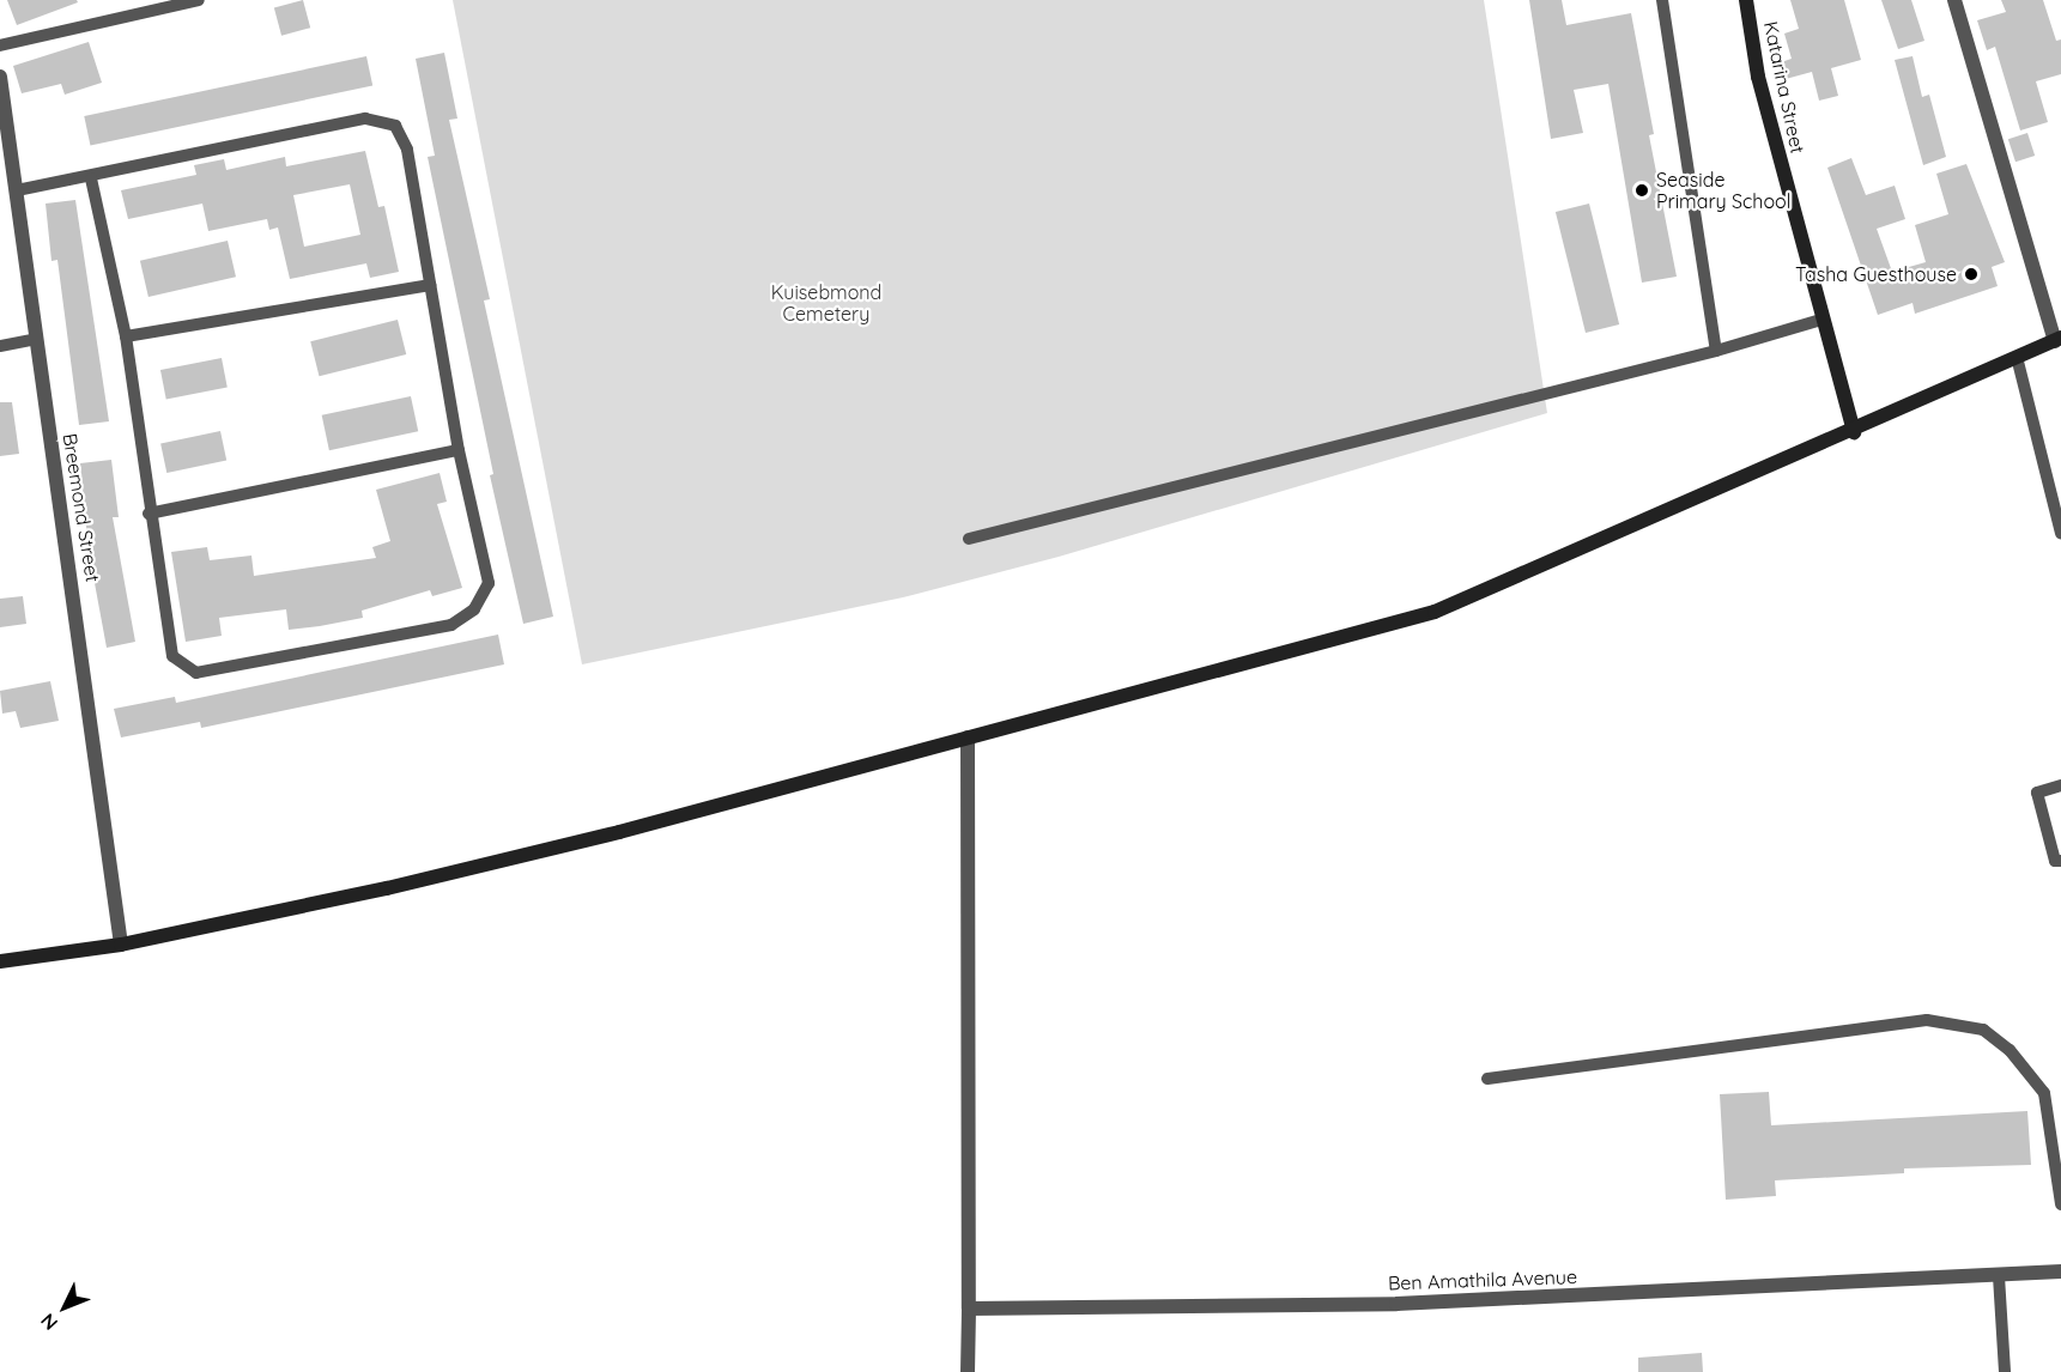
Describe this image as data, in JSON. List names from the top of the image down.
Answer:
{
  "streets": {
    "street": ["Katarina Street", "Breemond Street", "Ben Amathila Avenue"]
  },
  "parks": ["Kuisebmond Cemetery"],
  "places": ["Seaside Primary School", "Tasha Guesthouse"],
  "north": "bottom left"
}
